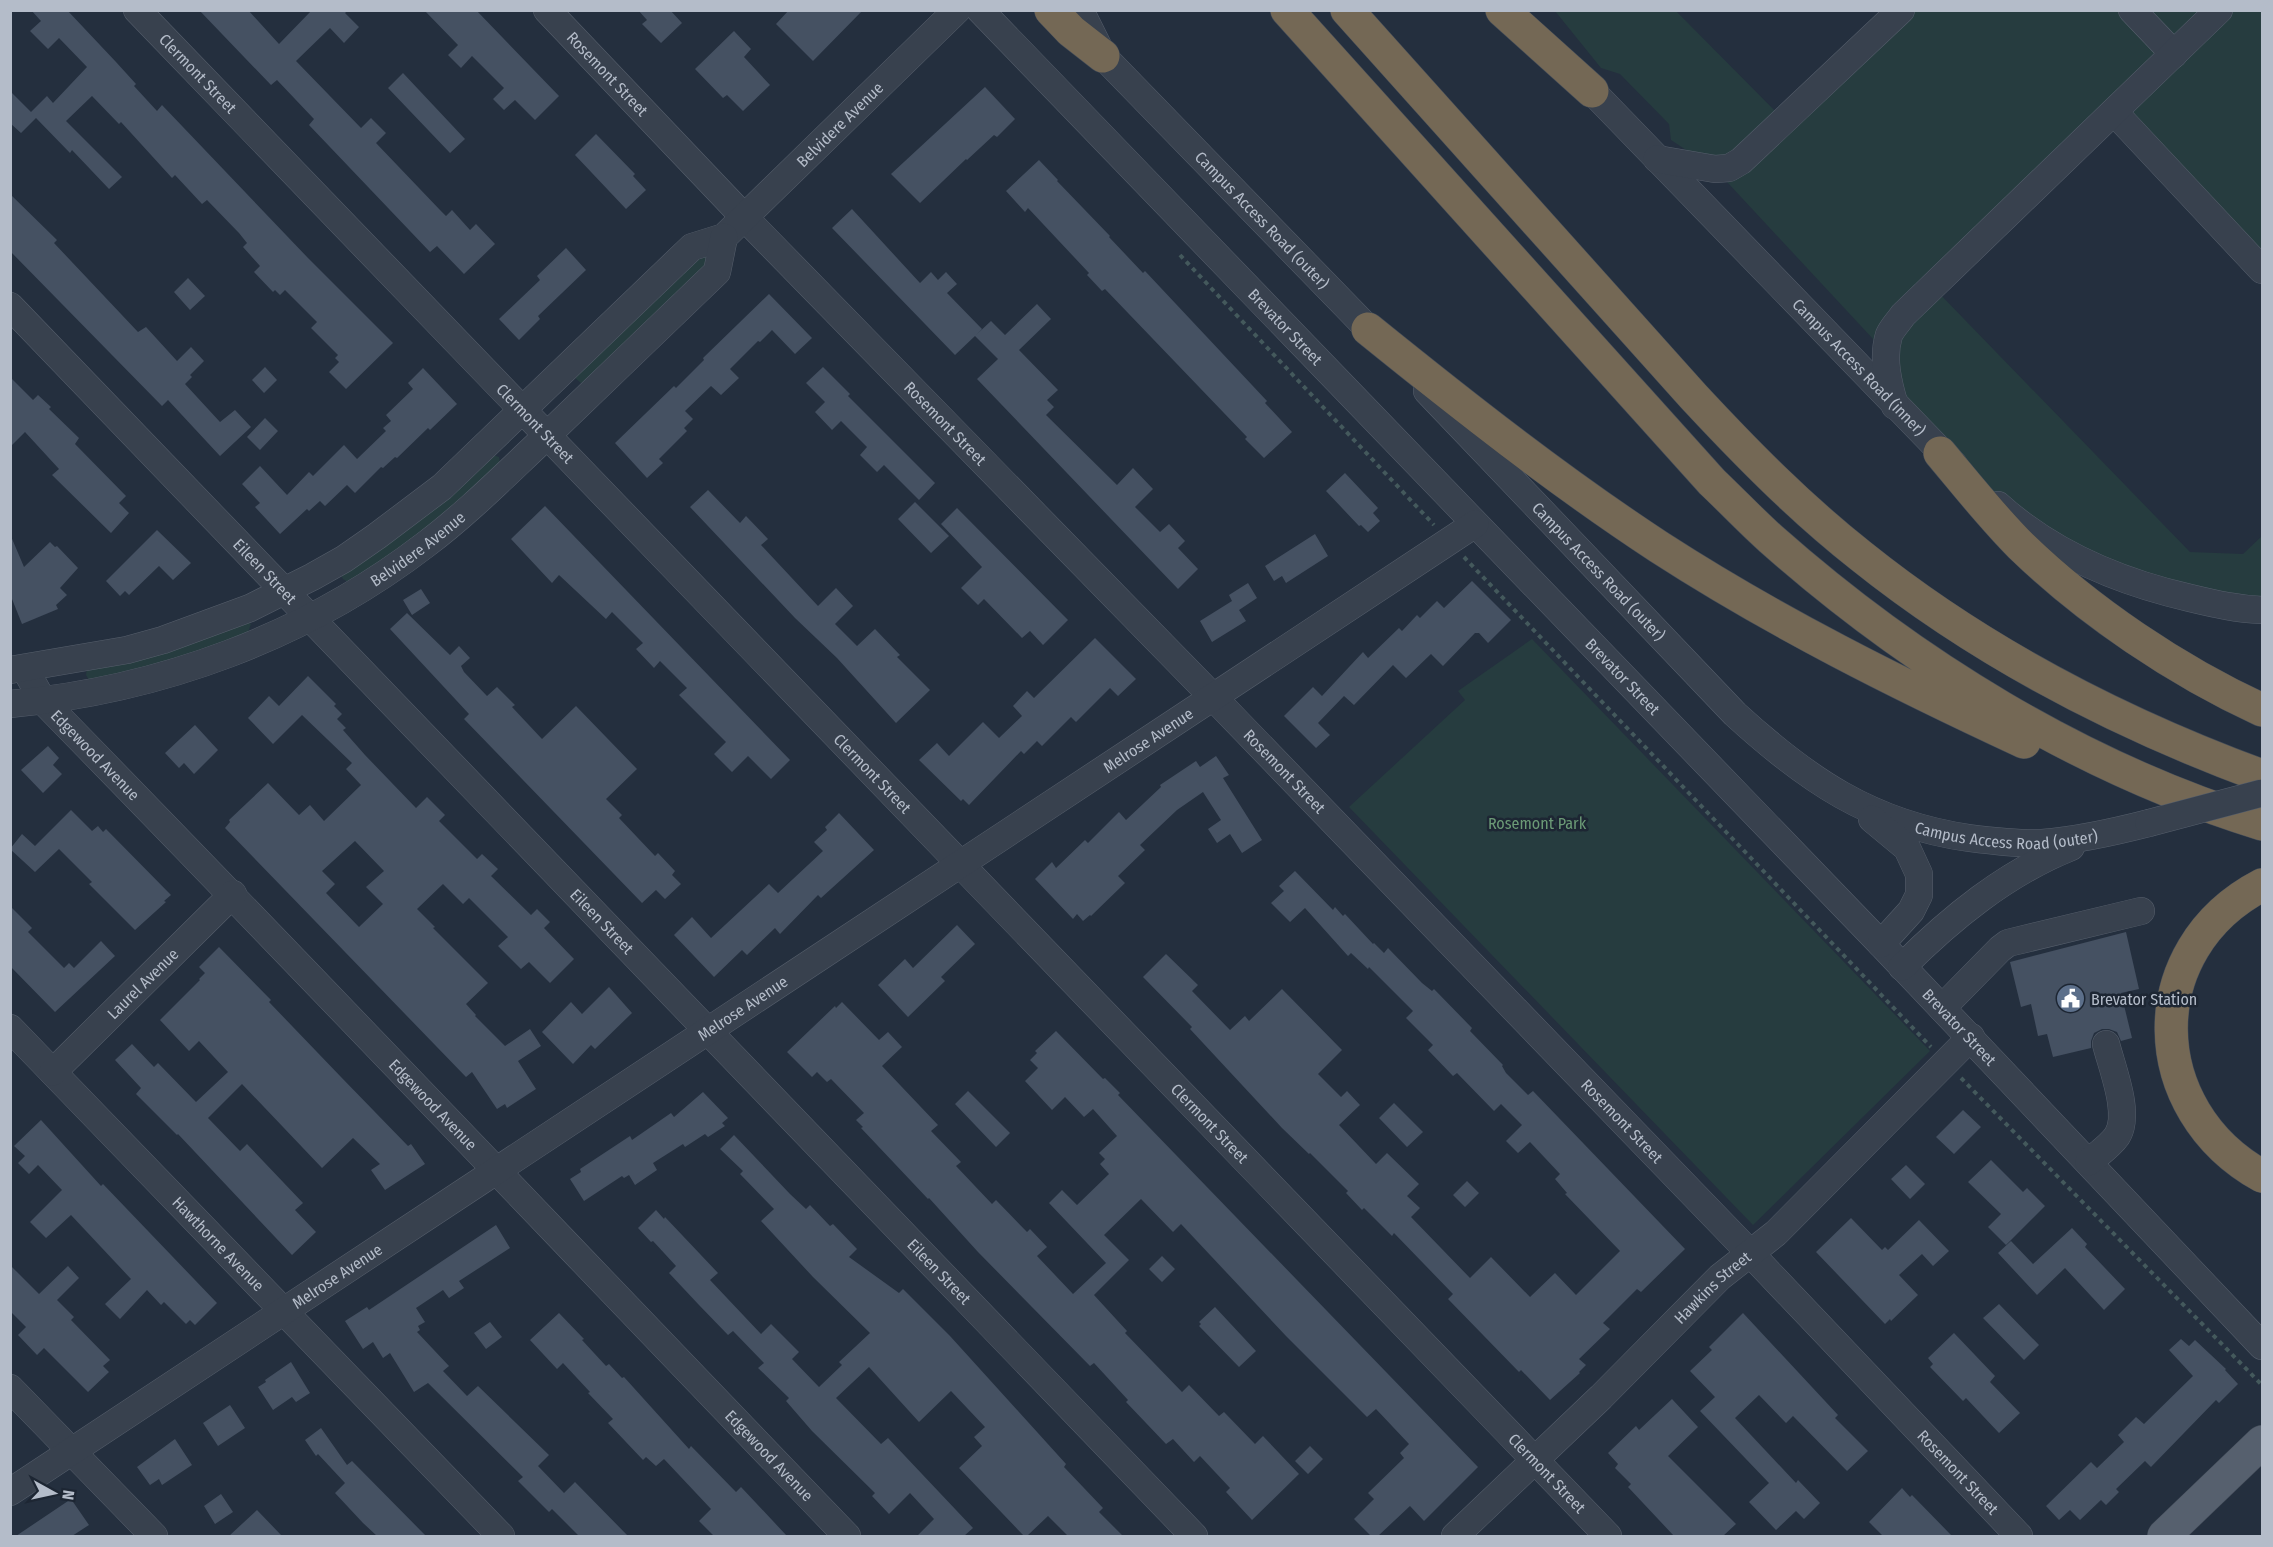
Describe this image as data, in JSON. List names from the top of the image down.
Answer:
{
  "streets": {
    "street": [
      "Clermont Street",
      "Rosemont Street",
      "Belvidere Avenue",
      "Campus Access Road (outer)",
      "Brevator Street",
      "Campus Access Road (inner)",
      "Eileen Street",
      "Melrose Avenue",
      "Edgewood Avenue",
      "Laurel Avenue",
      "Hawthorne Avenue",
      "Hawkins Street"
    ]
  },
  "crossings": [
    ["Clermont Street", "Belvidere Avenue"],
    ["Clermont Street", "Melrose Avenue"],
    ["Clermont Street", "Hawkins Street"],
    ["Rosemont Street", "Belvidere Avenue"],
    ["Rosemont Street", "Melrose Avenue"],
    ["Rosemont Street", "Hawkins Street"],
    ["Belvidere Avenue", "Eileen Street"],
    ["Belvidere Avenue", "Edgewood Avenue"],
    ["Brevator Street", "Melrose Avenue"],
    ["Brevator Street", "Hawkins Street"],
    ["Eileen Street", "Melrose Avenue"],
    ["Melrose Avenue", "Edgewood Avenue"],
    ["Melrose Avenue", "Hawthorne Avenue"],
    ["Edgewood Avenue", "Laurel Avenue"],
    ["Laurel Avenue", "Hawthorne Avenue"]
  ],
  "parks": ["Rosemont Park"],
  "places": {
    "public building": ["Brevator Station"]
  },
  "north": "right"
}
